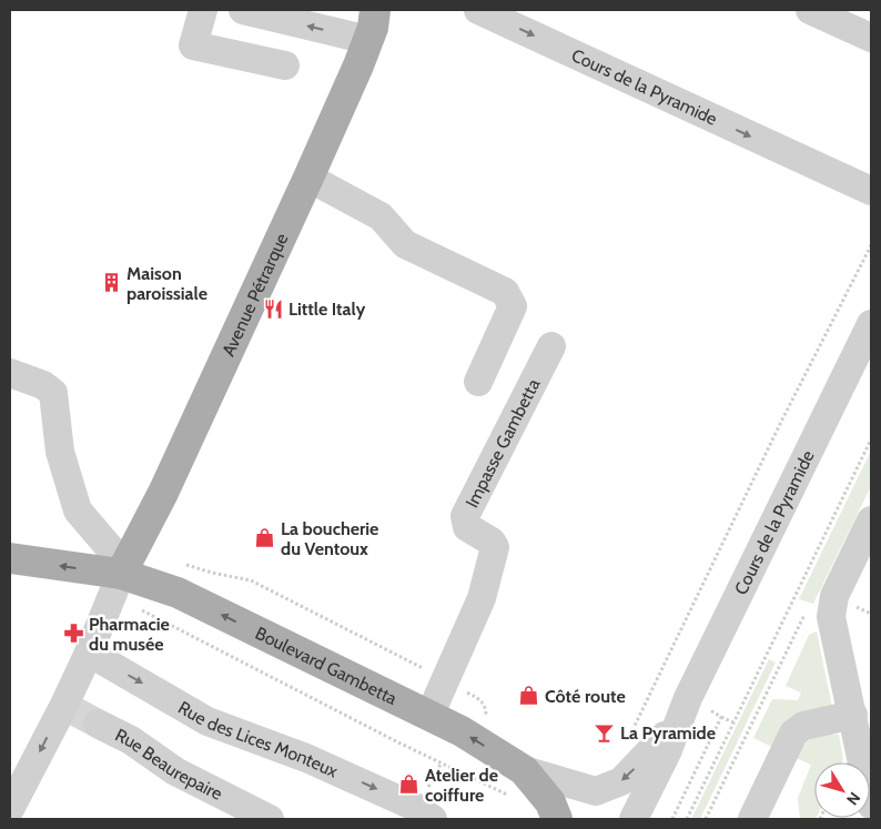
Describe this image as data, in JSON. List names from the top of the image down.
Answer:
{
  "streets": {
    "main road": ["Avenue Pétrarque", "Boulevard Gambetta"],
    "street": [
      "Cours de la Pyramide",
      "Impasse Gambetta",
      "Rue des Lices Monteux",
      "Rue Beaurepaire"
    ]
  },
  "crossings": [
    ["Avenue Pétrarque", "Boulevard Gambetta"],
    ["Impasse Gambetta", "Boulevard Gambetta"]
  ],
  "one_way": ["Cours de la Pyramide", "Boulevard Gambetta", "Rue des Lices Monteux"],
  "places": {
    "building": ["Maison paroissiale"],
    "restaurant": ["Little Italy"],
    "shop": ["La boucherie du Ventoux", "Côté route", "Atelier de coiffure"],
    "pharmacy": ["Pharmacie du musée"],
    "bar": ["La Pyramide"]
  },
  "north": "bottom right"
}
